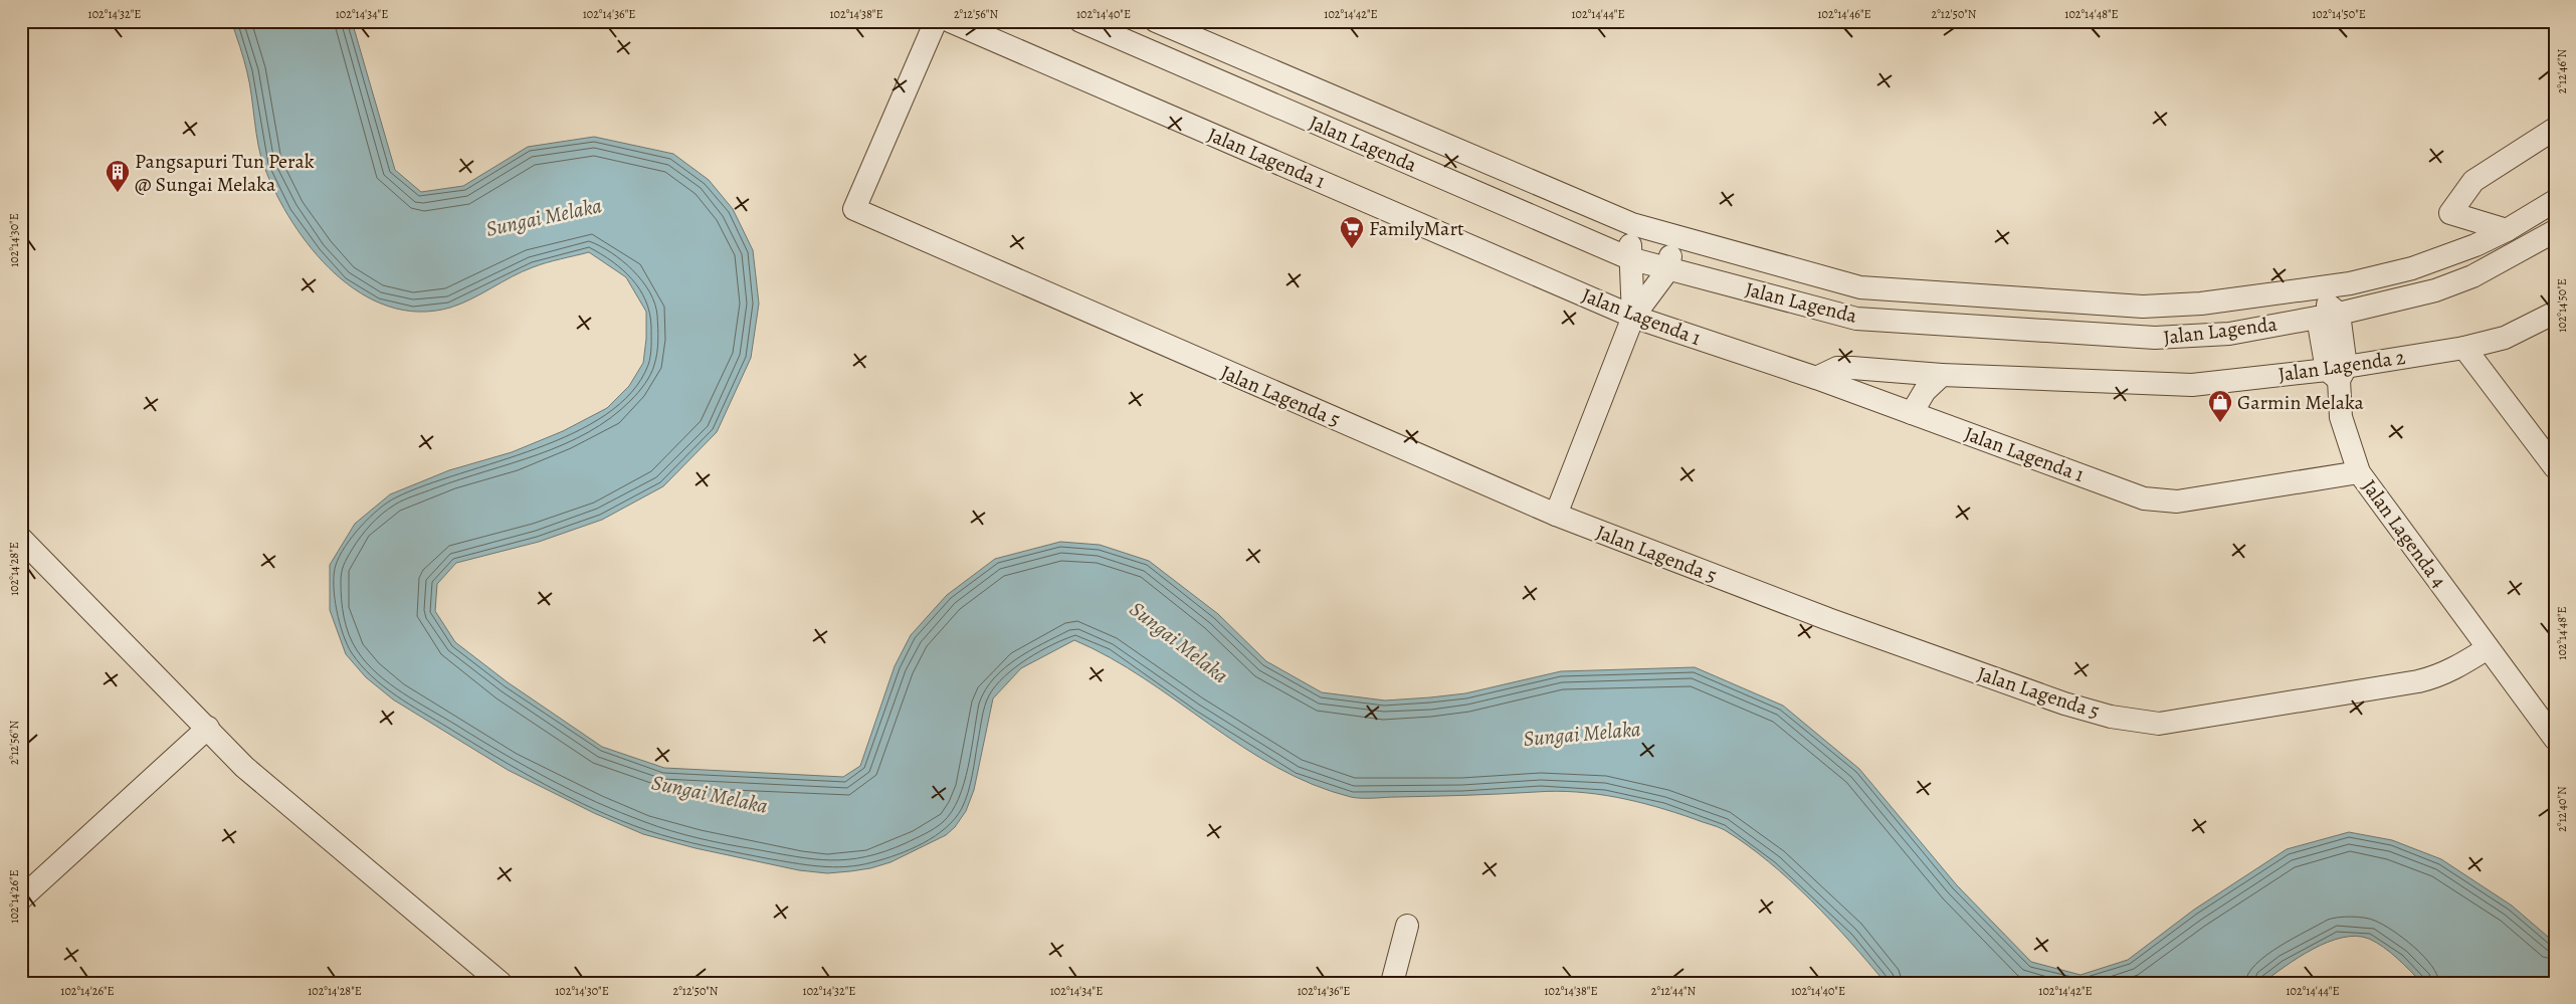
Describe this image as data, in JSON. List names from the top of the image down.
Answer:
{
  "streets": {
    "street": [
      "Jalan Lagenda",
      "Jalan Lagenda 1",
      "Jalan Lagenda 2",
      "Jalan Lagenda 5",
      "Jalan Lagenda 4"
    ]
  },
  "crossings": [
    ["Jalan Lagenda", "Jalan Lagenda 4"],
    ["Jalan Lagenda 1", "Jalan Lagenda 2"],
    ["Jalan Lagenda 1", "Jalan Lagenda 4"],
    ["Jalan Lagenda 2", "Jalan Lagenda 4"],
    ["Jalan Lagenda 5", "Jalan Lagenda 4"]
  ],
  "water": ["Sungai Melaka"],
  "places": {
    "building": ["Pangsapuri Tun Perak @ Sungai Melaka"],
    "supermarket": ["FamilyMart"],
    "shop": ["Garmin Melaka"]
  },
  "coordinates": [
    "102°14'32\"E",
    "102°14'34\"E",
    "102°14'36\"E",
    "102°14'38\"E",
    "2°12'56\"N",
    "102°14'40\"E",
    "102°14'42\"E",
    "102°14'44\"E",
    "102°14'46\"E",
    "2°12'50\"N",
    "102°14'48\"E",
    "102°14'50\"E",
    "2°12'46\"N",
    "102°14'30\"E",
    "102°14'28\"E",
    "2°12'40\"N",
    "102°14'26\"E",
    "2°12'44\"N"
  ]
}
